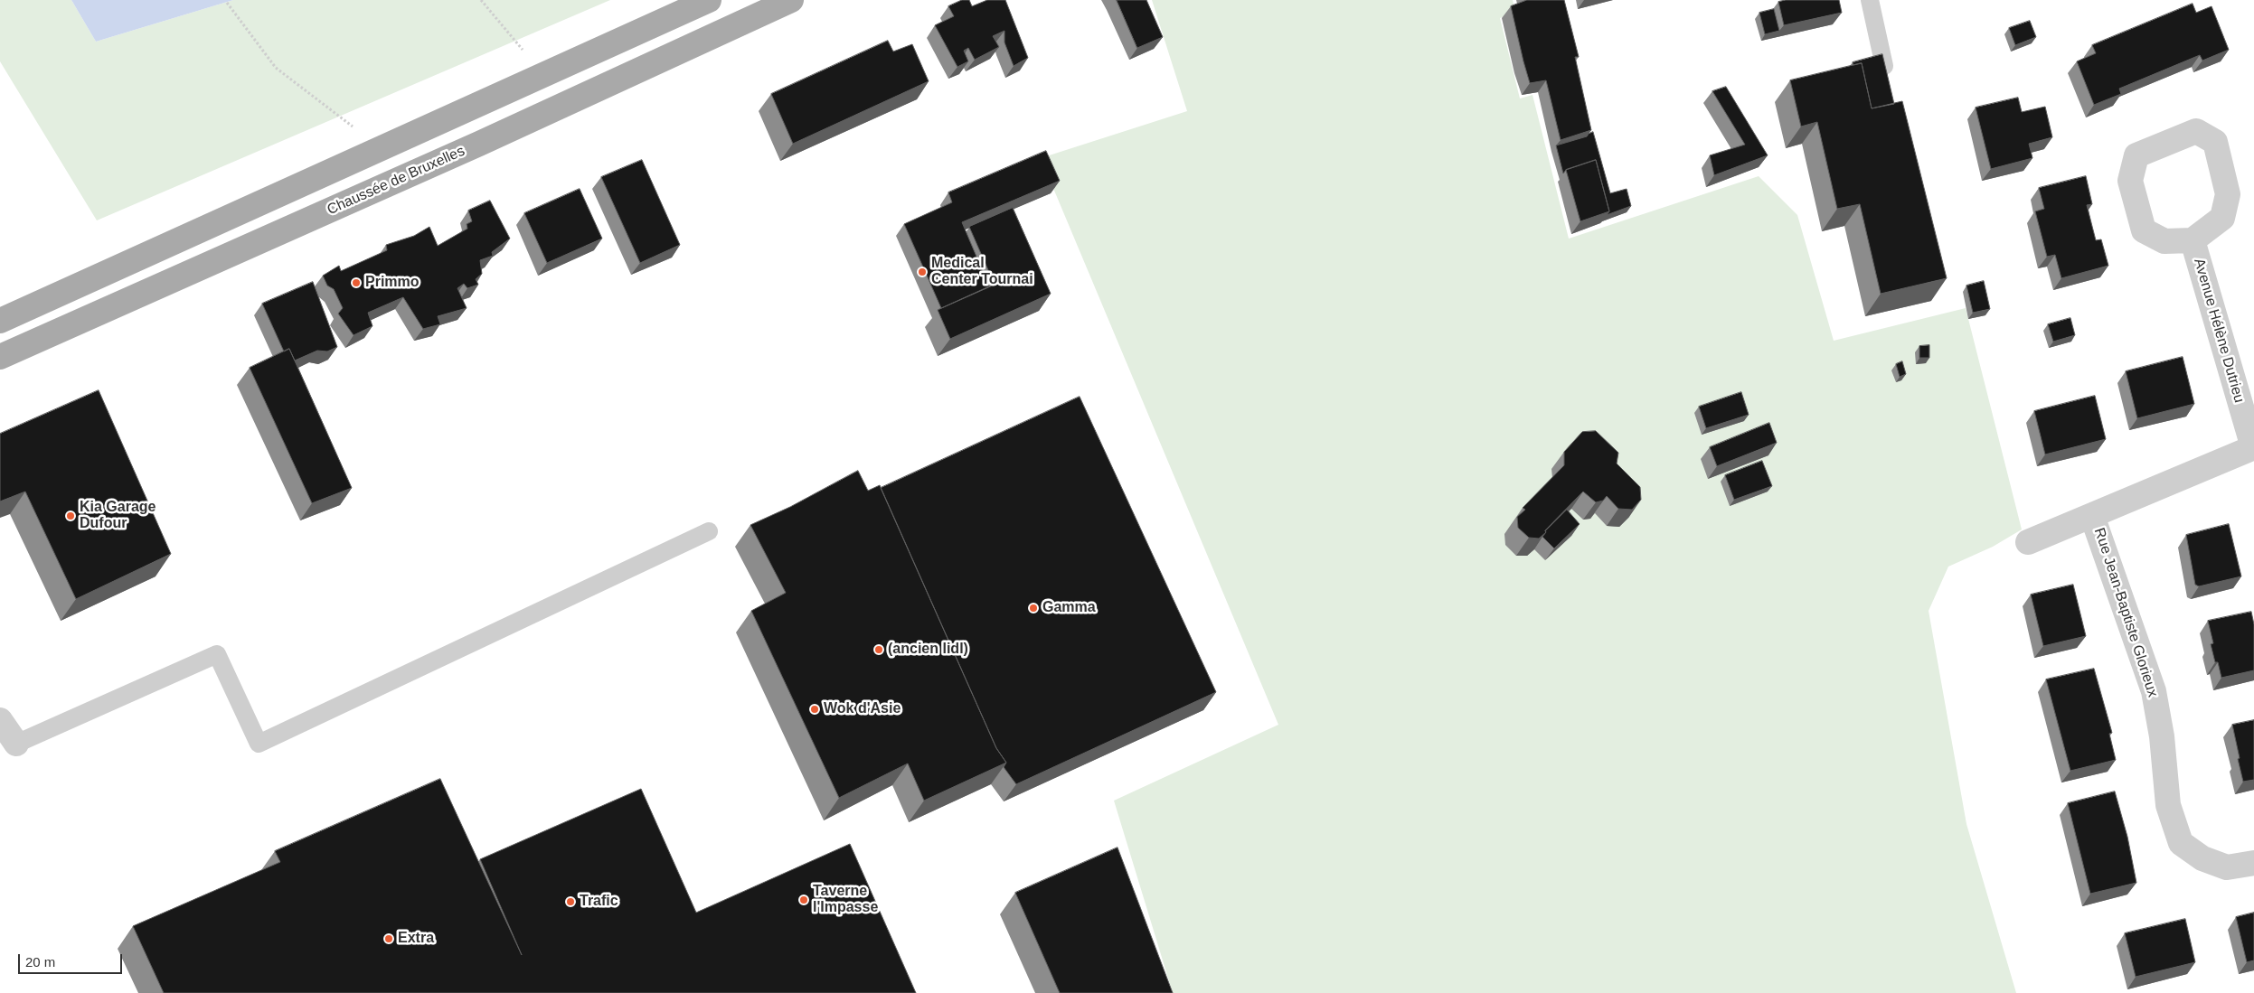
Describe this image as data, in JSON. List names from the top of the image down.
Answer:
{
  "streets": {
    "main road": ["Chaussée de Bruxelles"],
    "street": ["Avenue Hélène Dutrieu", "Rue Jean-Baptiste Glorieux"]
  },
  "crossings": [
    ["Avenue Hélène Dutrieu", "Rue Jean-Baptiste Glorieux"]
  ],
  "places": [
    "Medical Center Tournai",
    "Primmo",
    "Kia Garage Dufour",
    "Gamma",
    "(ancien lidl)",
    "Wok d'Asie",
    "Taverne l'Impasse",
    "Trafic",
    "Extra"
  ],
  "scale_bar": "20 m"
}
